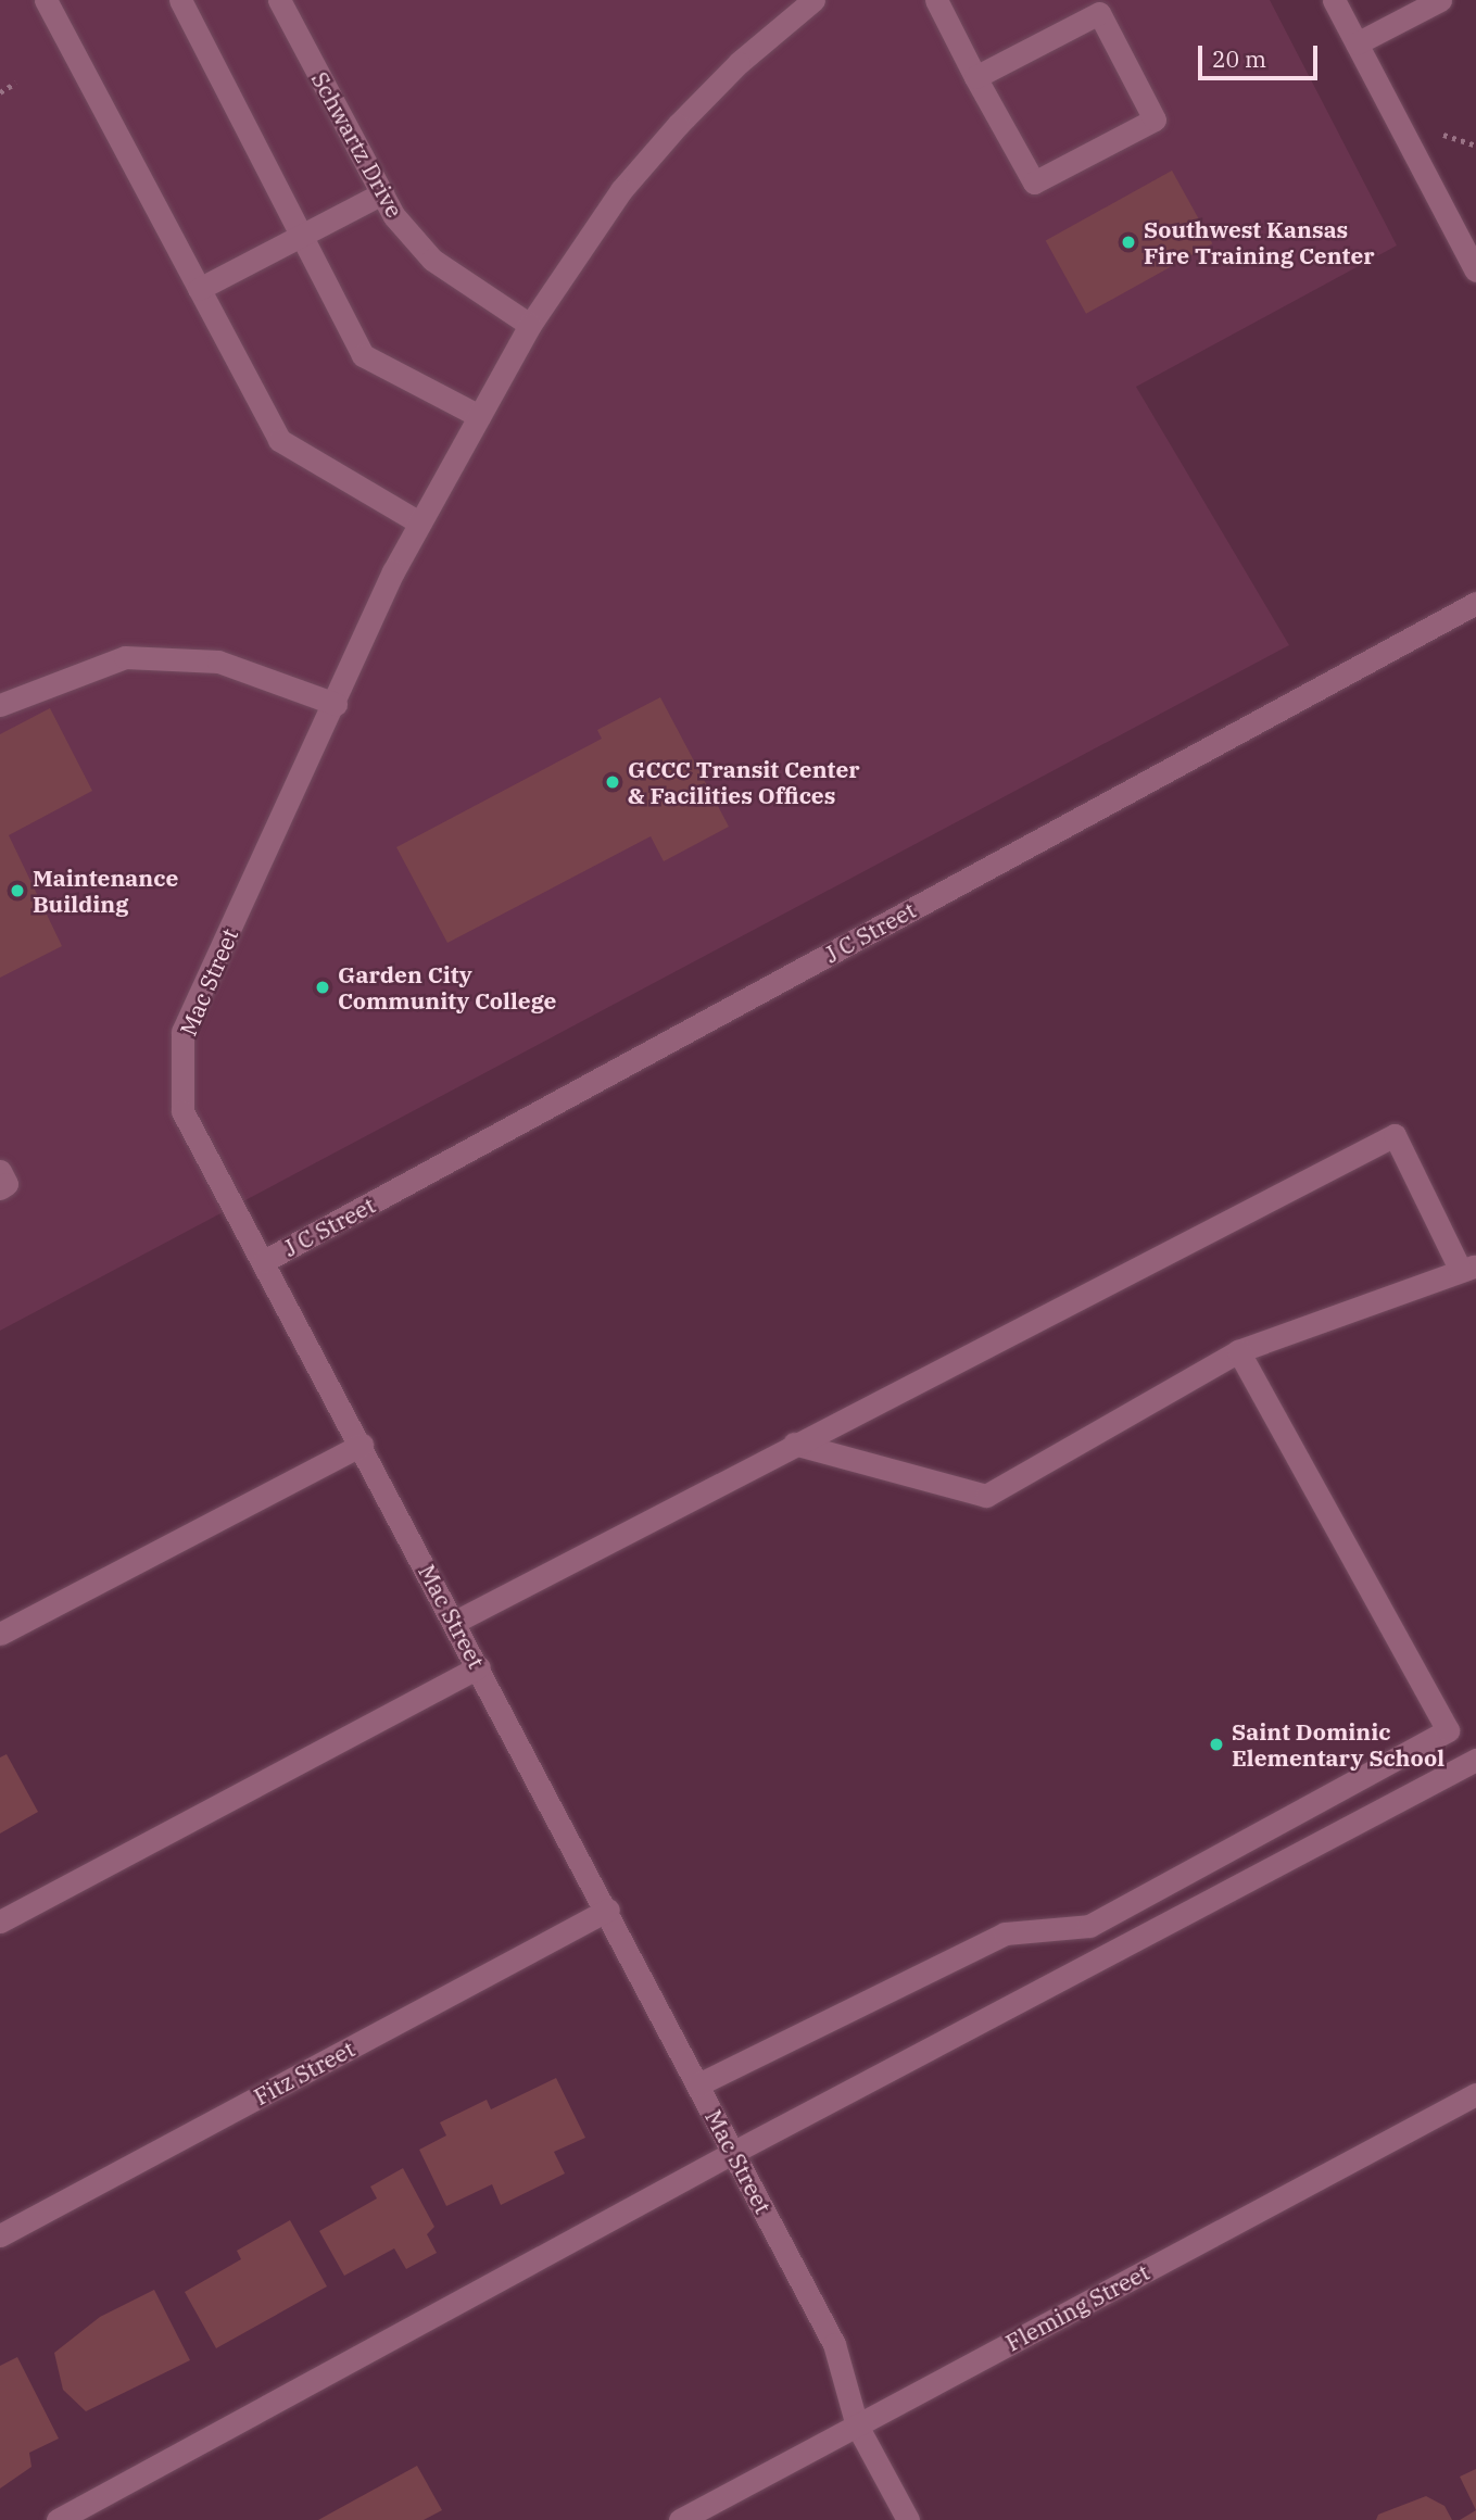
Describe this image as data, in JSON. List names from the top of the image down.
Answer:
{
  "streets": {
    "street": [
      "Schwartz Drive",
      "J C Street",
      "Mac Street",
      "Fitz Street",
      "Fleming Street"
    ]
  },
  "crossings": [
    ["Schwartz Drive", "Mac Street"],
    ["J C Street", "Mac Street"],
    ["Mac Street", "Fitz Street"],
    ["Mac Street", "Fleming Street"]
  ],
  "places": [
    "Southwest Kansas Fire Training Center",
    "GCCC Transit Center & Facilities Offices",
    "Maintenance Building",
    "Garden City Community College",
    "Saint Dominic Elementary School"
  ],
  "scale_bar": "20 m"
}
